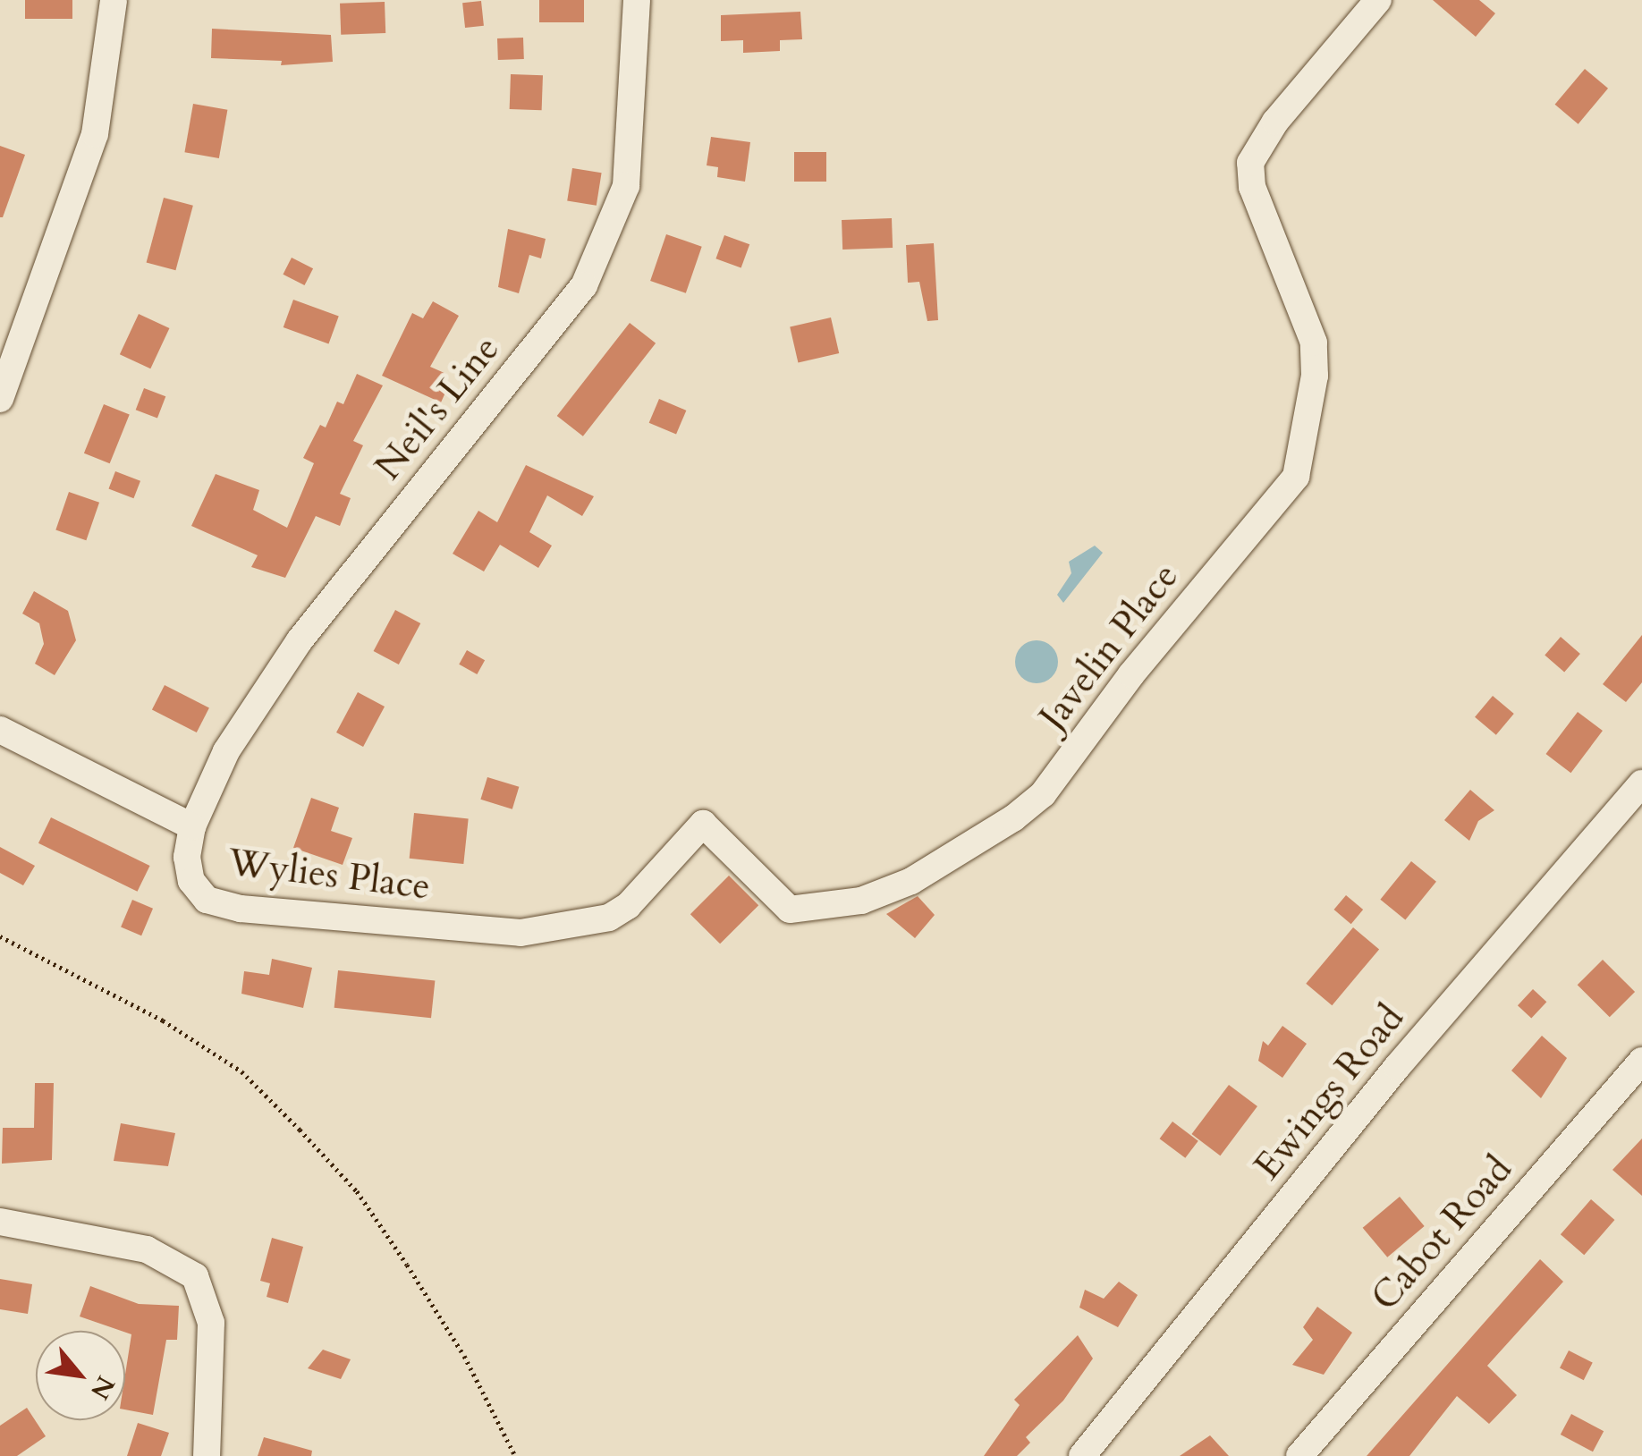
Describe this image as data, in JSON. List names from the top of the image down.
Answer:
{
  "streets": {
    "street": [
      "Neil's Line",
      "Javelin Place",
      "Wylies Place",
      "Ewings Road",
      "Cabot Road"
    ]
  },
  "crossings": [
    ["Neil's Line", "Wylies Place"],
    ["Javelin Place", "Wylies Place"]
  ],
  "north": "bottom right"
}
